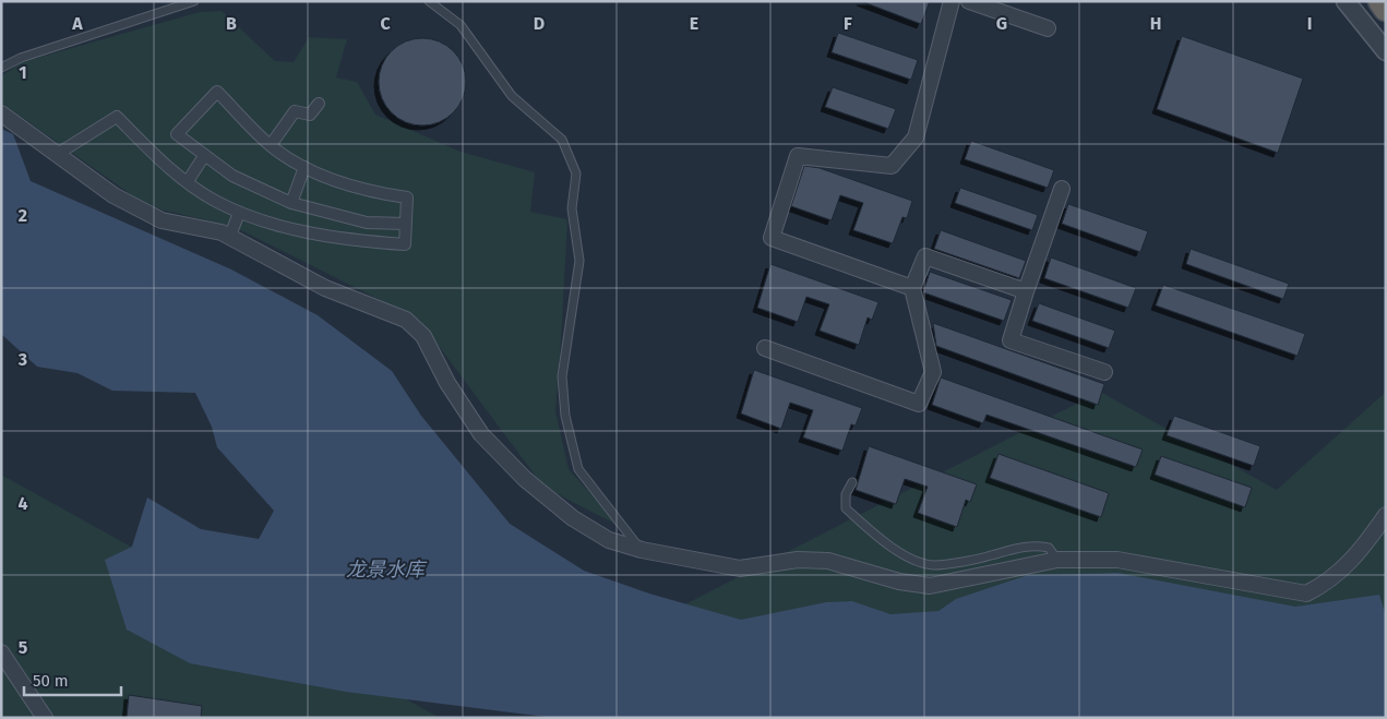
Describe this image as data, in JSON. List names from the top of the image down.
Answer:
{
  "water": ["龙景水库"],
  "scale_bar": "50 m",
  "grid": {
    "columns": [
      "A",
      "B",
      "C",
      "D",
      "E",
      "F",
      "G",
      "H",
      "I"
    ],
    "rows": [
      "1",
      "2",
      "3",
      "4",
      "5"
    ]
  }
}
